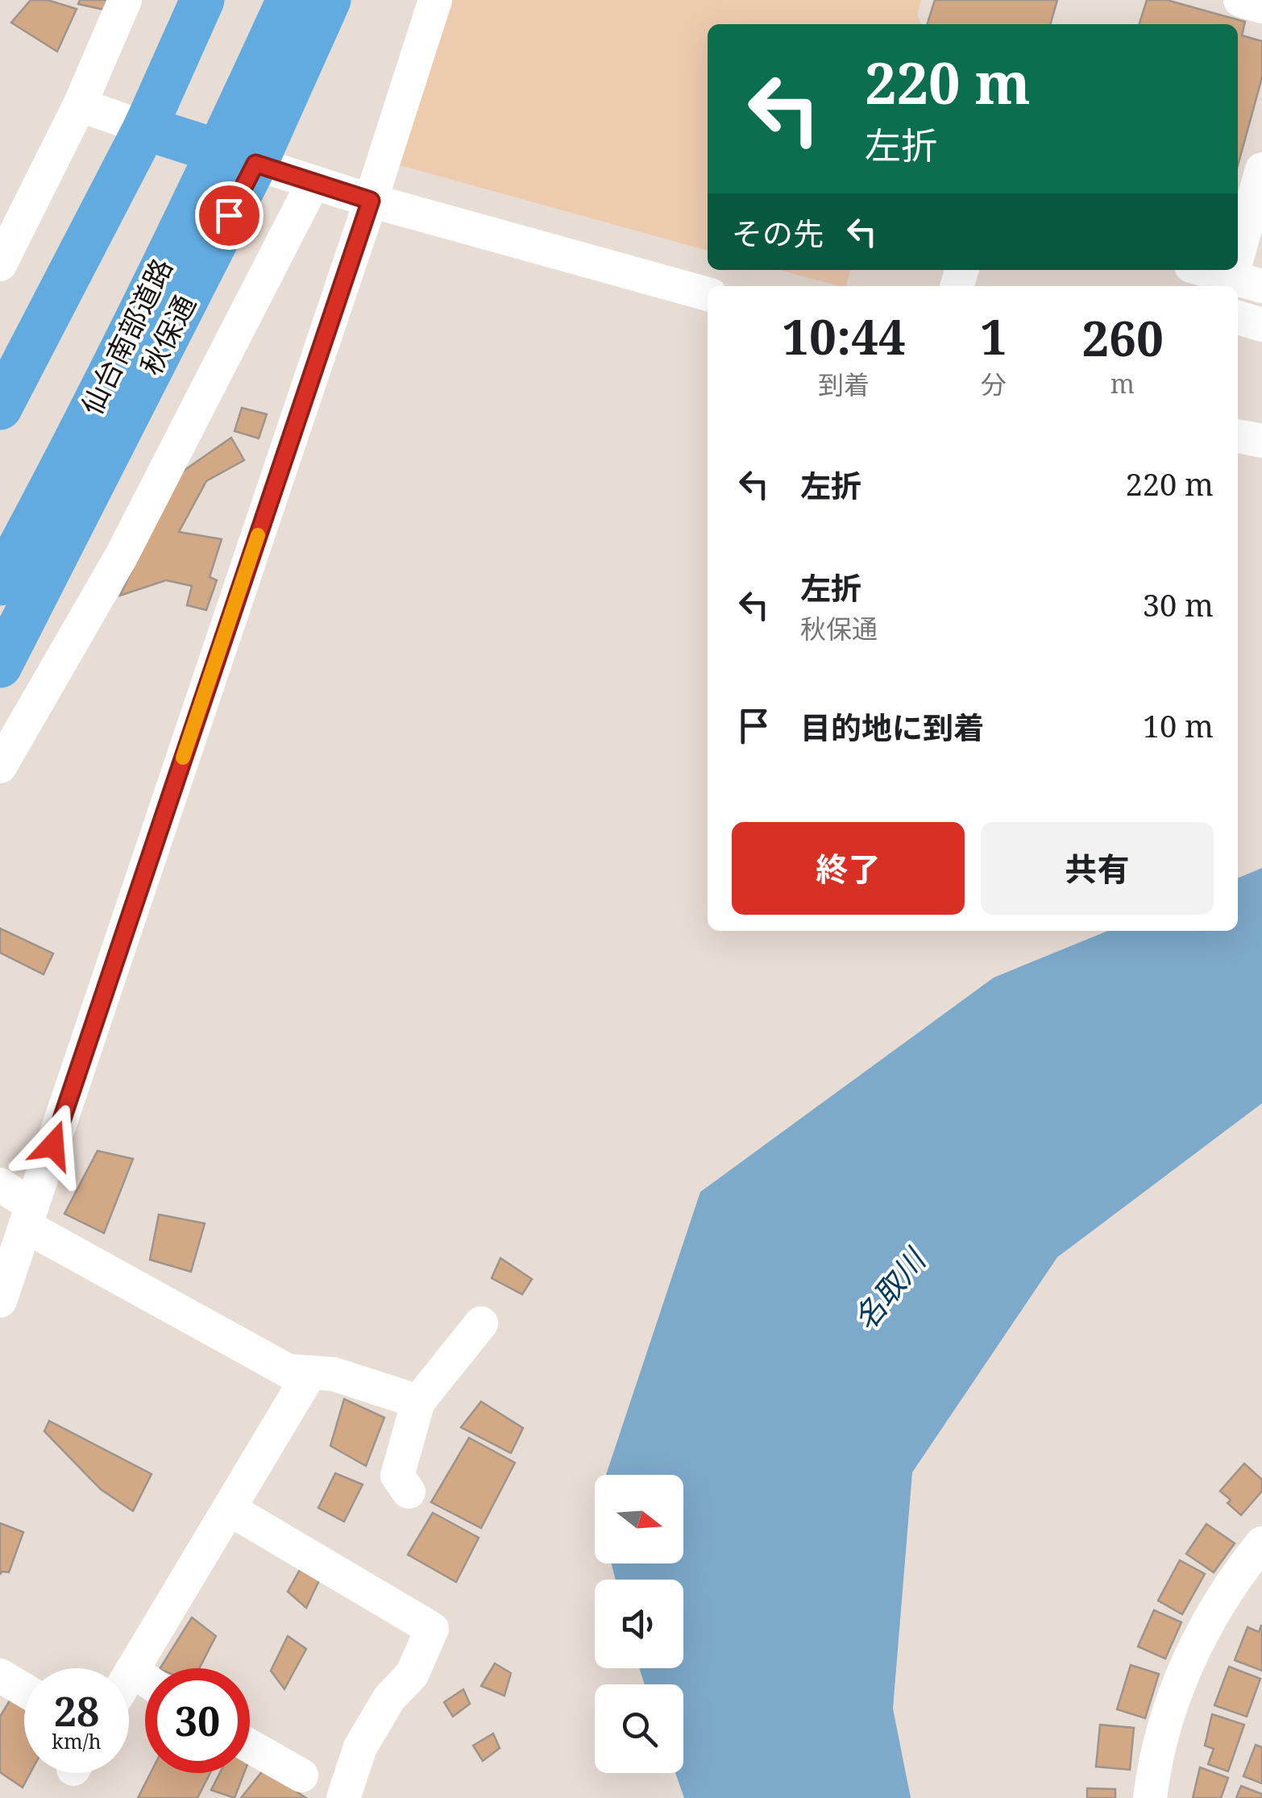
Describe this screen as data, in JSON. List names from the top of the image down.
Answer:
{
  "streets": {
    "highway": ["秋保通", "仙台南部道路"]
  },
  "water": ["名取川"],
  "north": "right",
  "page": {
    "turn": ["220 m", "左折"],
    "then": "その先",
    "eta": [
      "10:44",
      "到着",
      "1",
      "分",
      "260",
      "m"
    ],
    "list": [
      {
        "name": "左折",
        "value": "220 m"
      },
      {
        "name": "左折",
        "note": "秋保通",
        "value": "30 m"
      },
      {
        "name": "目的地に到着",
        "value": "10 m"
      }
    ],
    "buttons": ["終了", "共有"],
    "speed": "28 km/h",
    "limit": "30"
  }
}
